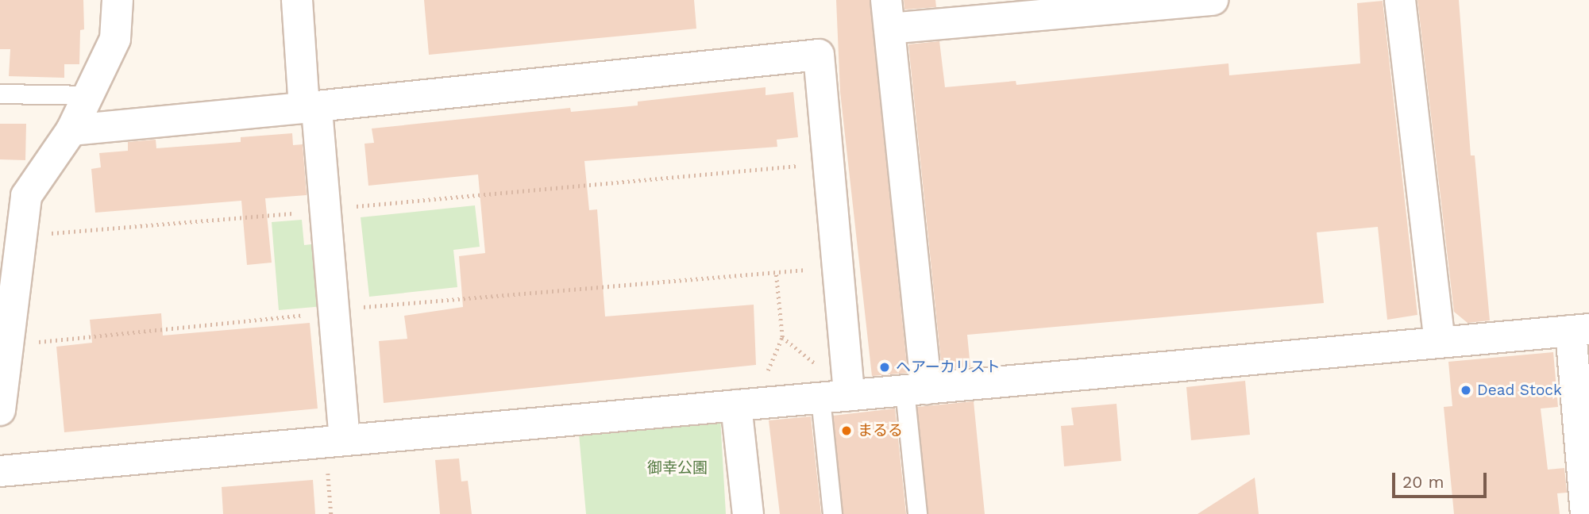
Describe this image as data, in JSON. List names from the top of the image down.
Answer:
{
  "parks": ["御幸公園"],
  "places": ["ヘアーカリスト", "Dead Stock", "まるる"],
  "scale_bar": "20 m"
}
